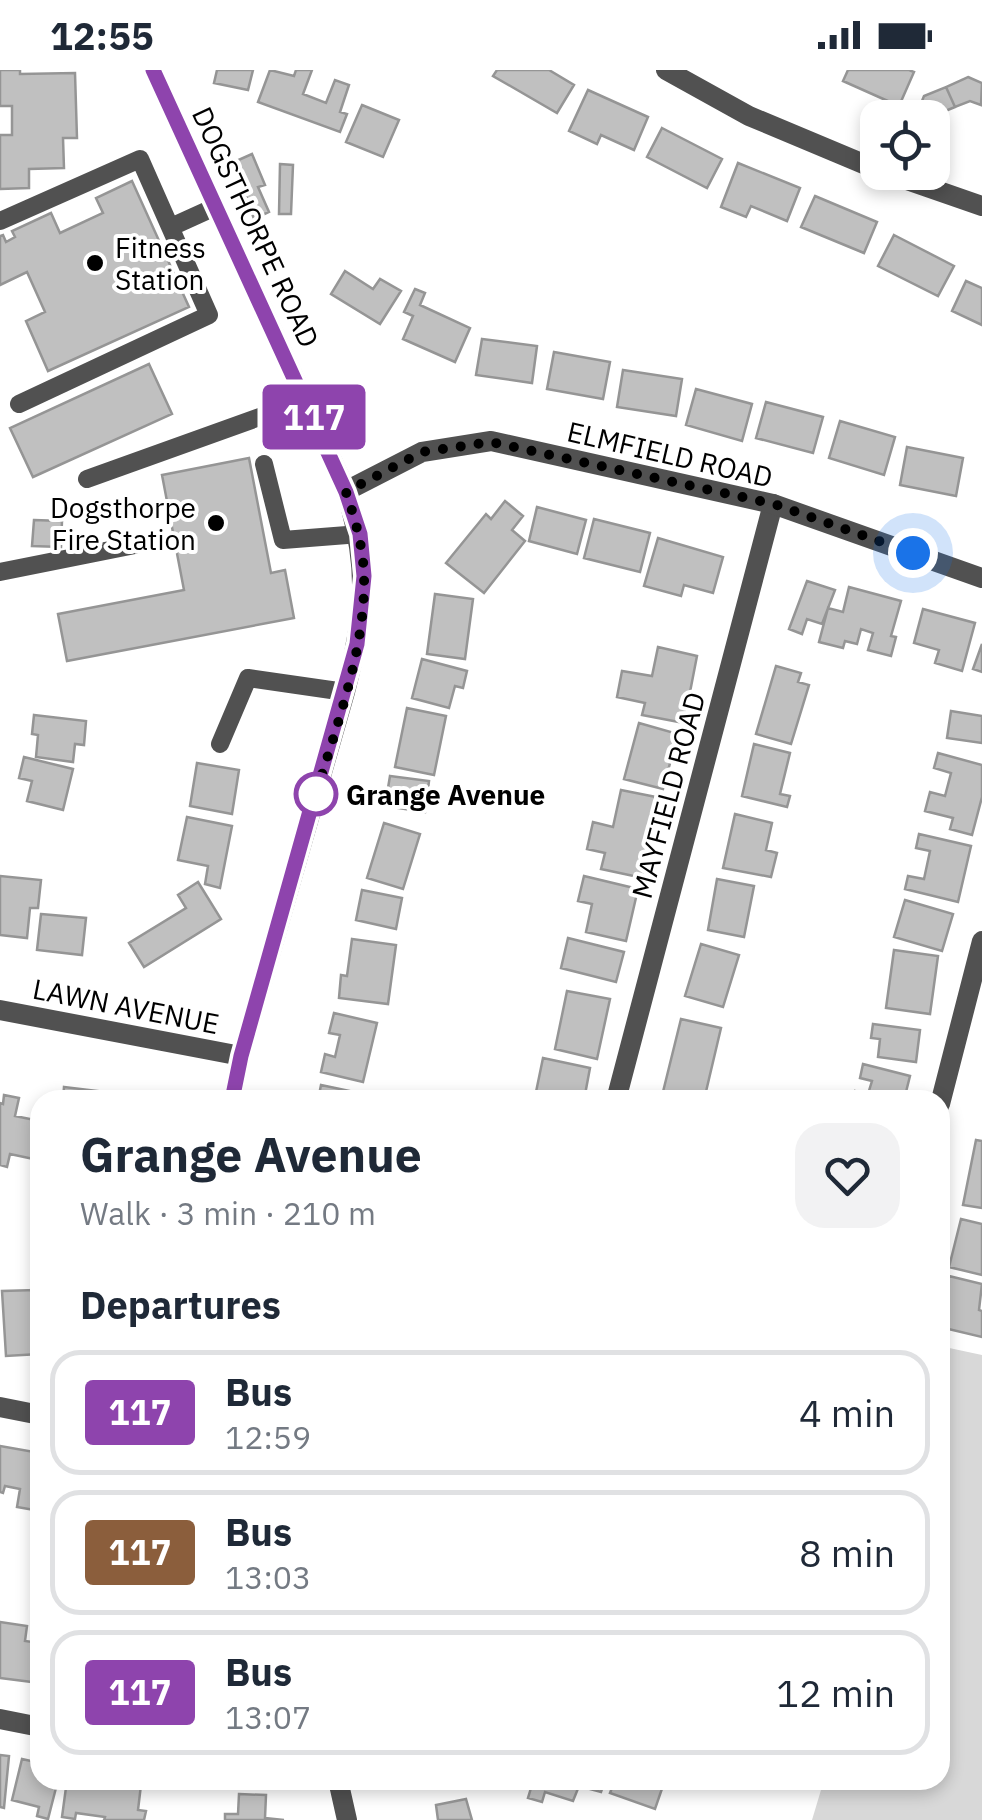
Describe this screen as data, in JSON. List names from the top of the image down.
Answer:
{
  "streets": {
    "street": [
      "DOGSTHORPE ROAD",
      "ELMFIELD ROAD",
      "MAYFIELD ROAD",
      "LAWN AVENUE"
    ]
  },
  "crossings": [
    ["DOGSTHORPE ROAD", "ELMFIELD ROAD"],
    ["DOGSTHORPE ROAD", "LAWN AVENUE"],
    ["ELMFIELD ROAD", "MAYFIELD ROAD"]
  ],
  "places": ["Fitness Station", "Dogsthorpe Fire Station", "Grange Avenue"],
  "lines": ["bus line 117"],
  "page": {
    "status": "12:55",
    "on_map": "117",
    "heading": [
      ["Grange Avenue", "Walk · 3 min · 210 m"],
      "Departures"
    ],
    "list": [
      {
        "mark": "117",
        "name": "Bus",
        "note": "12:59",
        "value": "4 min"
      },
      {
        "mark": "117",
        "name": "Bus",
        "note": "13:03",
        "value": "8 min"
      },
      {
        "mark": "117",
        "name": "Bus",
        "note": "13:07",
        "value": "12 min"
      }
    ]
  }
}
